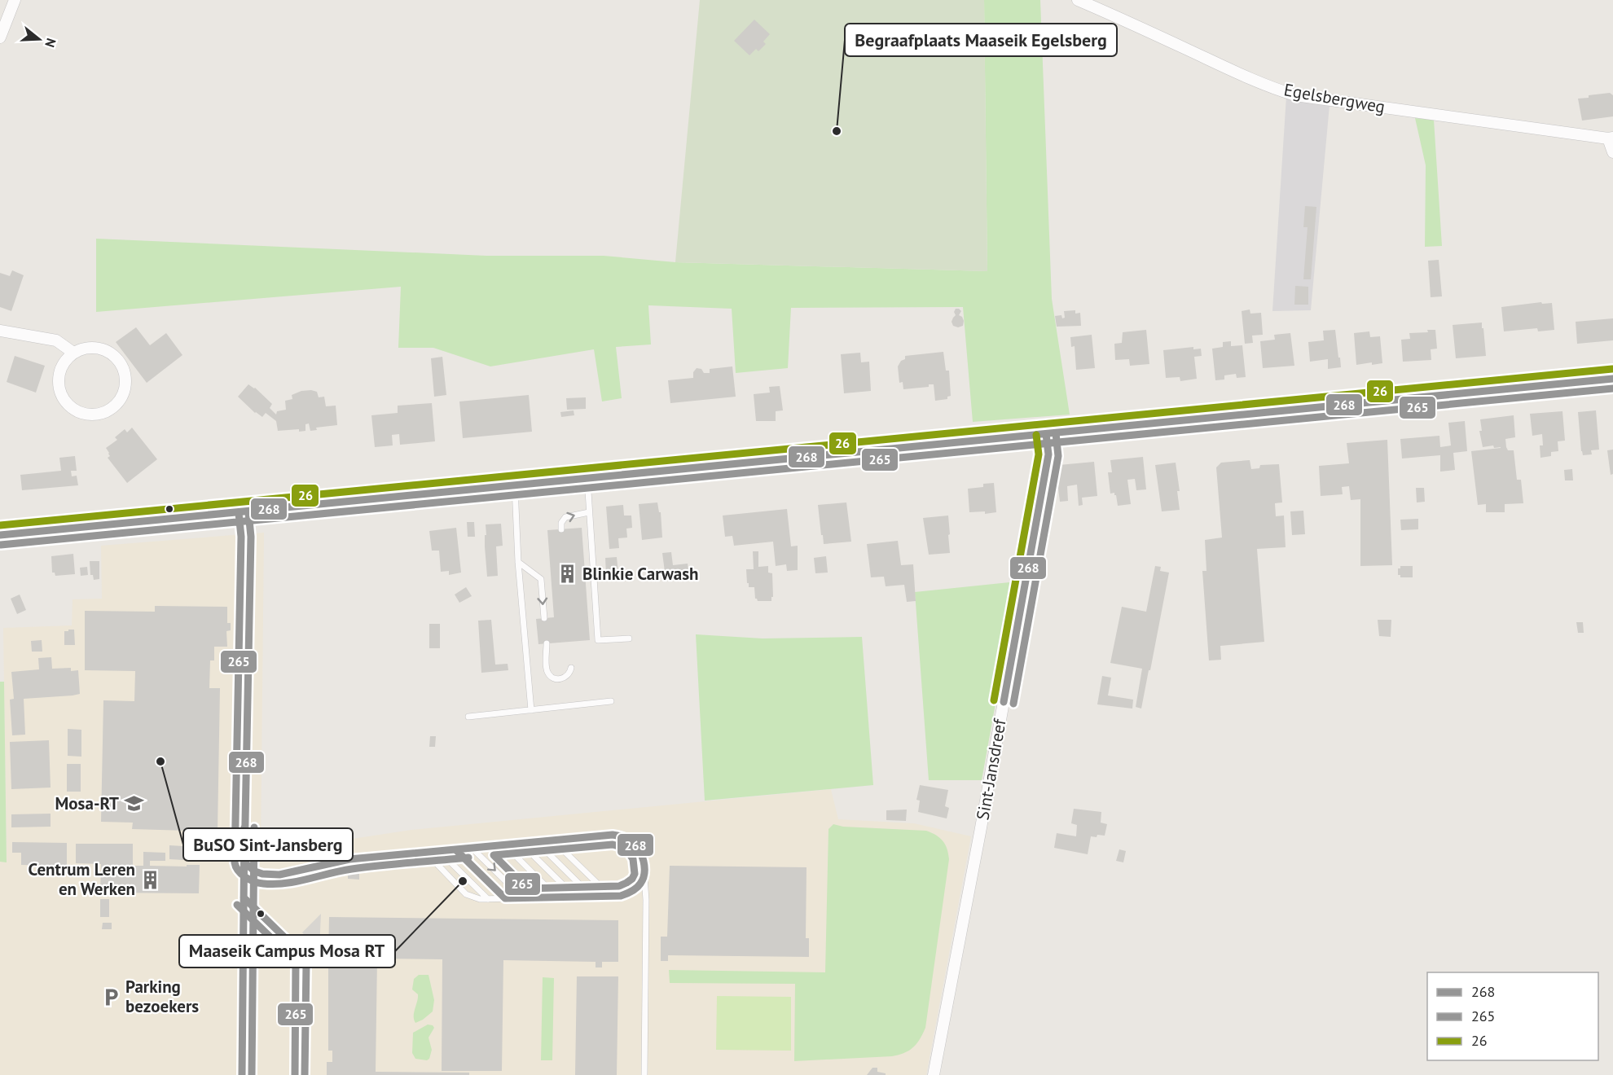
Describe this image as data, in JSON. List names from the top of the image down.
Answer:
{
  "streets": {
    "street": ["Egelsbergweg", "Sint-Jansdreef"]
  },
  "places": {
    "other": ["Begraafplaats Maaseik Egelsberg", "BuSO Sint-Jansberg", "Maaseik Campus Mosa RT"],
    "building": ["Blinkie Carwash", "Centrum Leren en Werken"],
    "school or university": ["Mosa-RT"],
    "parking": ["Parking bezoekers"]
  },
  "lines": ["transit line 26", "transit line 268", "transit line 265"],
  "legend": ["268", "265", "26"],
  "north": "right"
}
